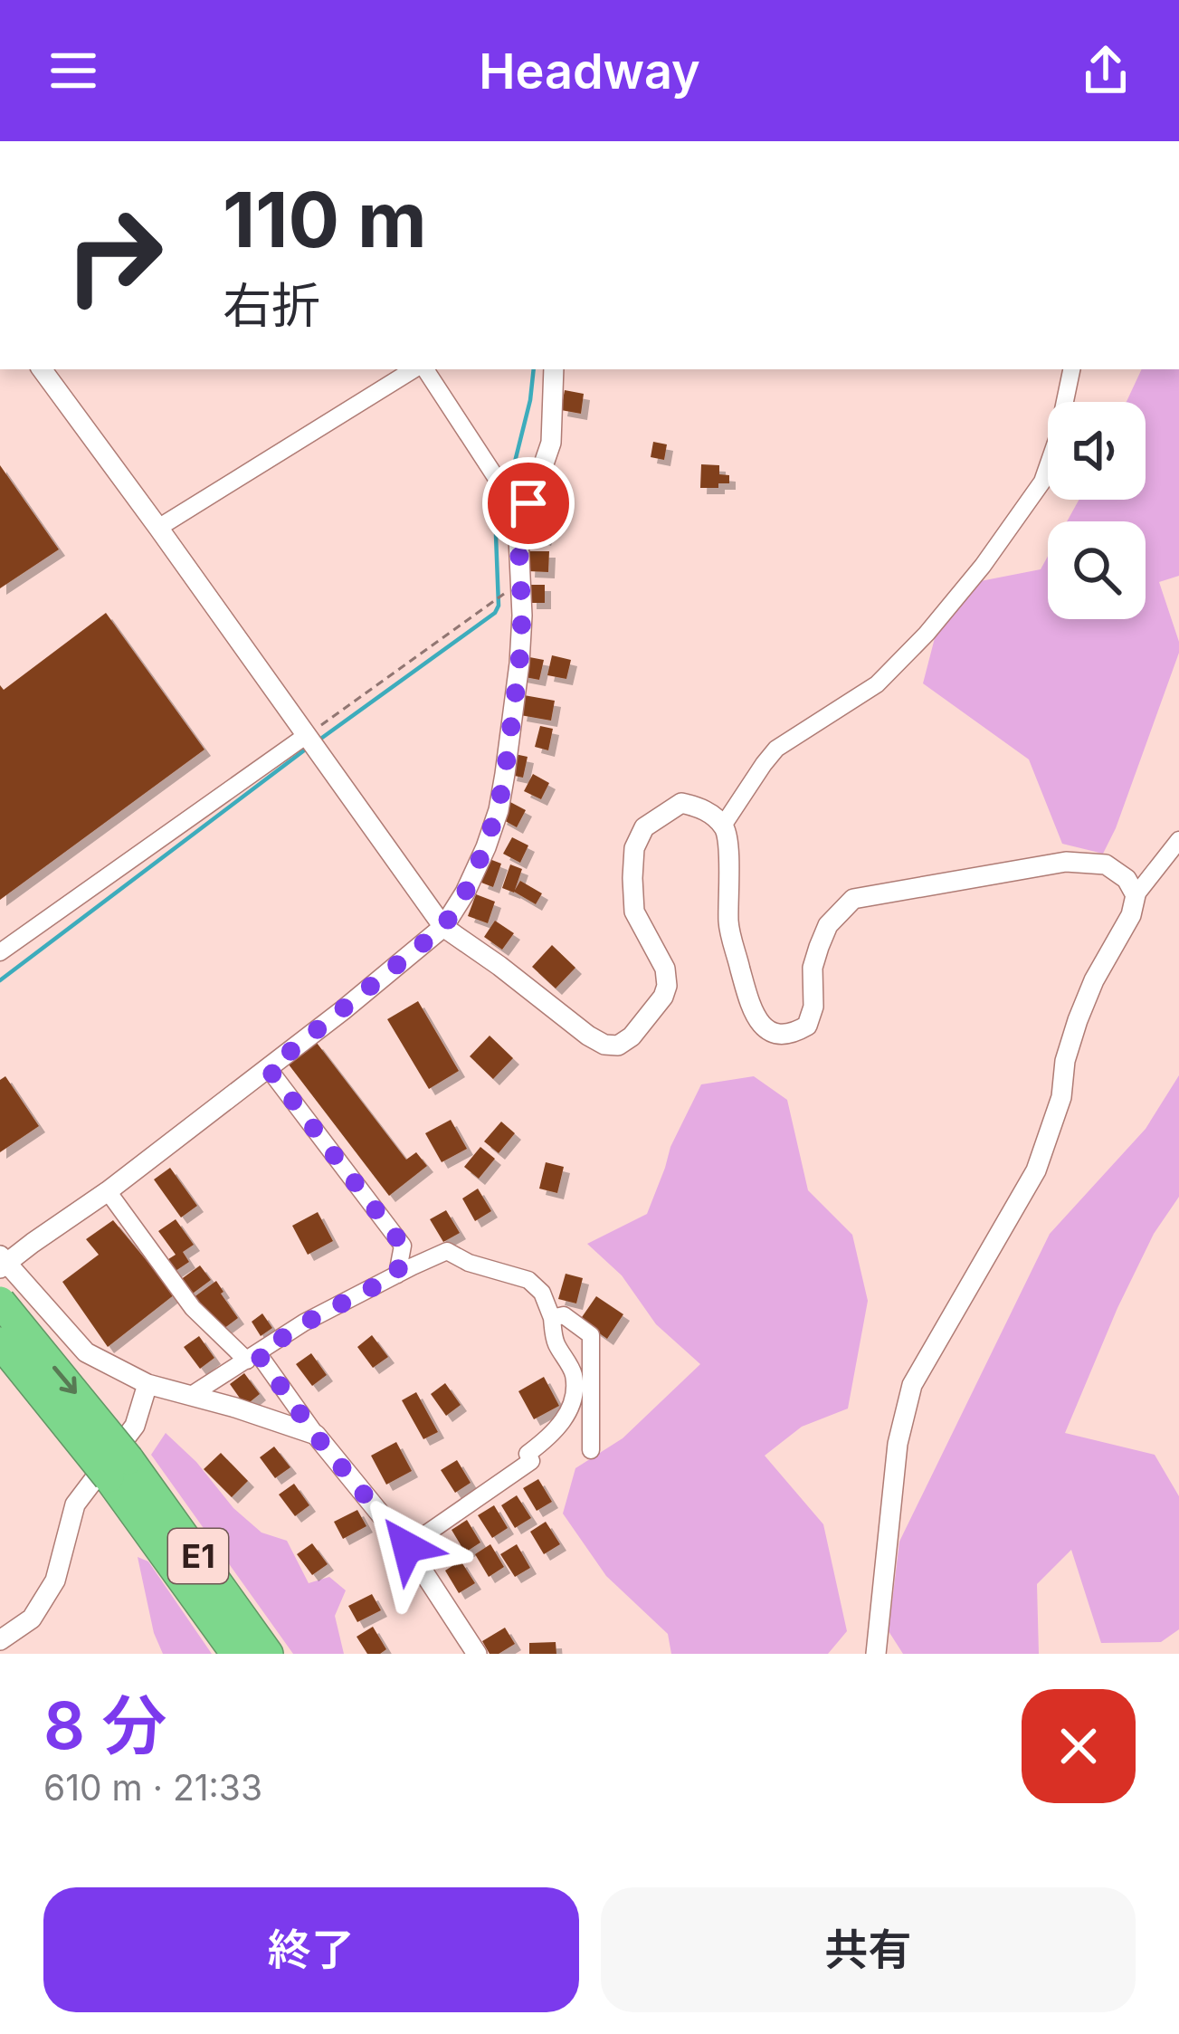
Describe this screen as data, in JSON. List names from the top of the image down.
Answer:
{
  "streets": {
    "highway": ["E1"]
  },
  "page": {
    "header": "Headway",
    "turn": ["110 m", "右折"],
    "heading": ["8 分", "610 m · 21:33"],
    "buttons": ["終了", "共有"]
  }
}
